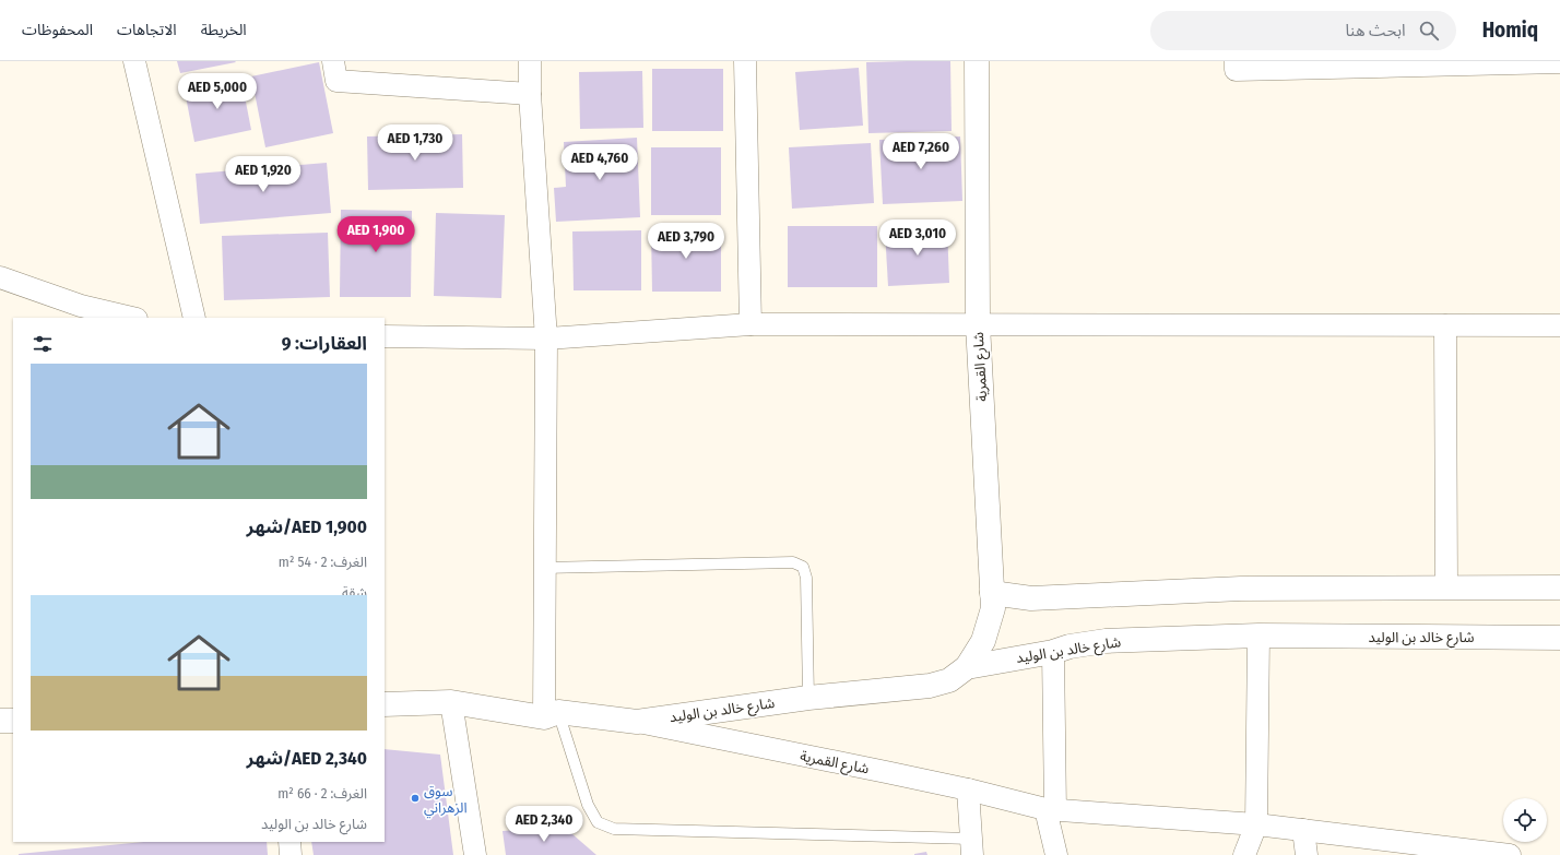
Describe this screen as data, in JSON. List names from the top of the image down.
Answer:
{
  "streets": {
    "street": ["شارع القمرية", "شارع خالد بن الوليد"]
  },
  "crossings": [
    ["شارع القمرية", "شارع خالد بن الوليد"]
  ],
  "places": ["سوق الزهراني"],
  "page": {
    "header": "Homiq",
    "search": "ابحث هنا",
    "nav": ["الخريطة", "الاتجاهات", "المحفوظات"],
    "price": [
      "AED 5,000",
      "AED 1,730",
      "AED 7,260",
      "AED 4,760",
      "AED 1,920",
      "AED 1,900",
      "AED 3,010",
      "AED 3,790",
      "AED 2,340"
    ],
    "heading": "العقارات: 9",
    "list": [
      {
        "name": "AED 1,900/شهر",
        "note": "الغرف: 2 · 54 m² · شقة"
      },
      {
        "name": "AED 2,340/شهر",
        "note": "الغرف: 2 · 66 m² · شارع خالد بن الوليد"
      }
    ]
  }
}
